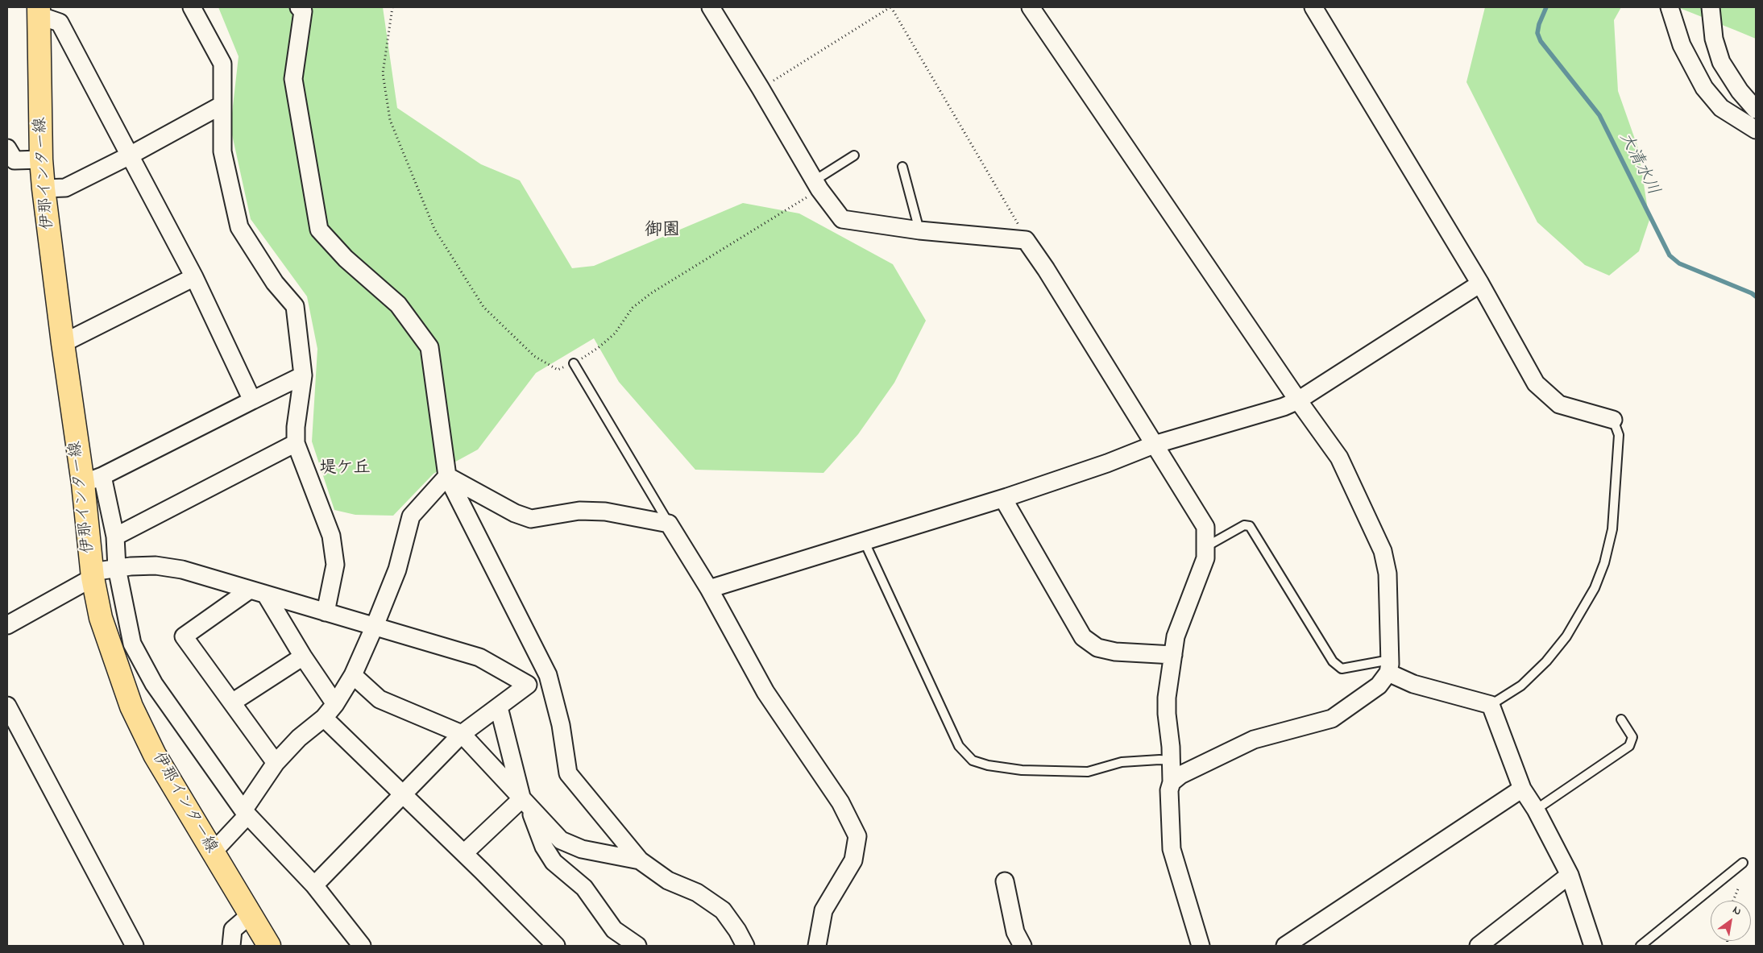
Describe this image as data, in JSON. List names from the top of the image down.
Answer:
{
  "streets": {
    "main road": ["伊那インター線"]
  },
  "districts": ["御園", "堤ケ丘"],
  "water": ["大清水川"],
  "north": "top right"
}
